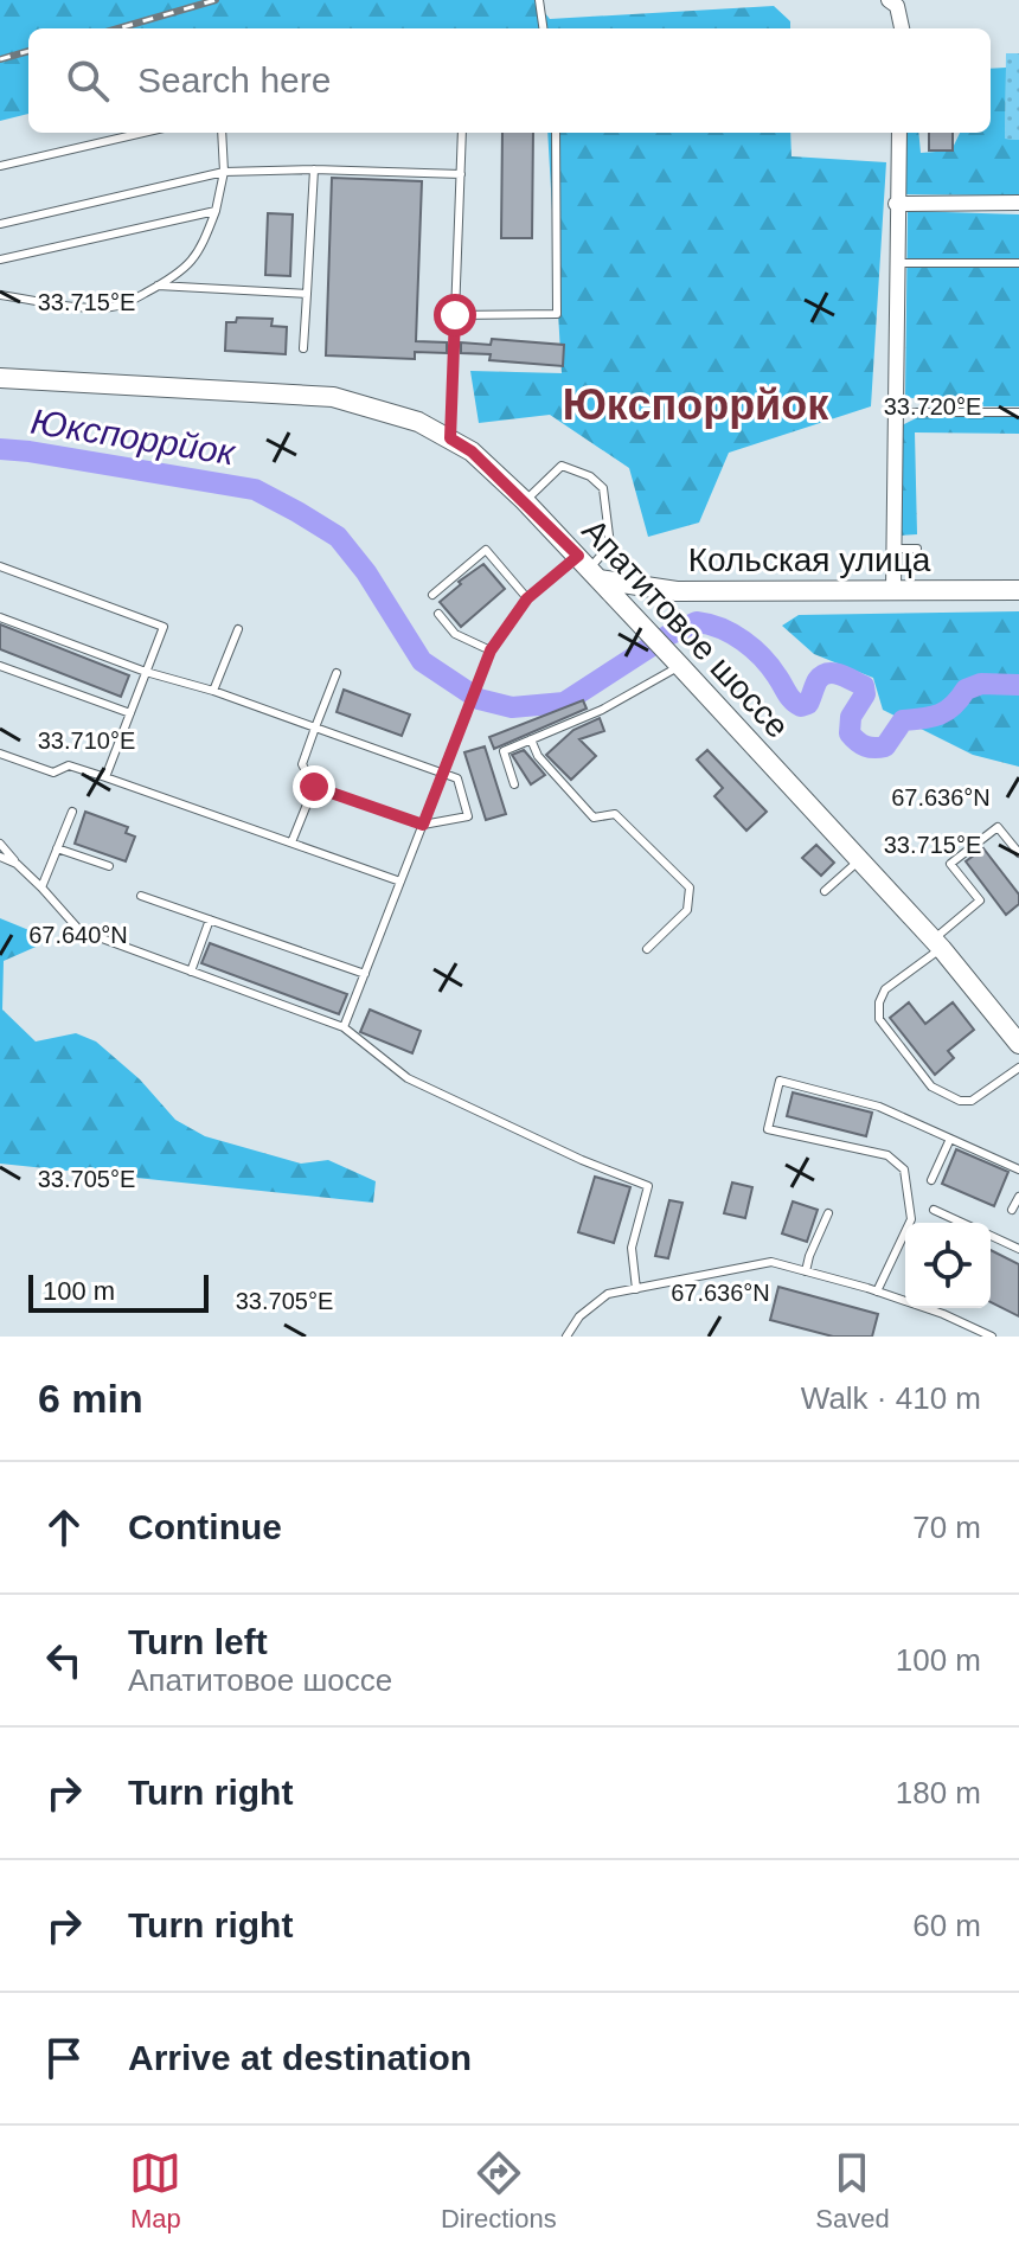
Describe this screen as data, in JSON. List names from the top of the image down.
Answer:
{
  "streets": {
    "street": ["Кольская улица", "Апатитовое шоссе"]
  },
  "crossings": [
    ["Кольская улица", "Апатитовое шоссе"]
  ],
  "districts": ["Юкспоррйок"],
  "water": ["Юкспоррйок"],
  "scale_bar": "100 m",
  "page": {
    "search": "Search here",
    "scale": "100 m",
    "heading": ["6 min", "Walk · 410 m"],
    "list": [
      ["Continue", "70 m"],
      ["Turn left", "Апатитовое шоссе", "100 m"],
      ["Turn right", "180 m"],
      ["Turn right", "60 m"],
      "Arrive at destination"
    ],
    "nav": ["Map", "Directions", "Saved"]
  },
  "coordinates": [
    "33.715°E",
    "33.720°E",
    "33.710°E",
    "67.636°N",
    "67.640°N",
    "33.705°E"
  ]
}
